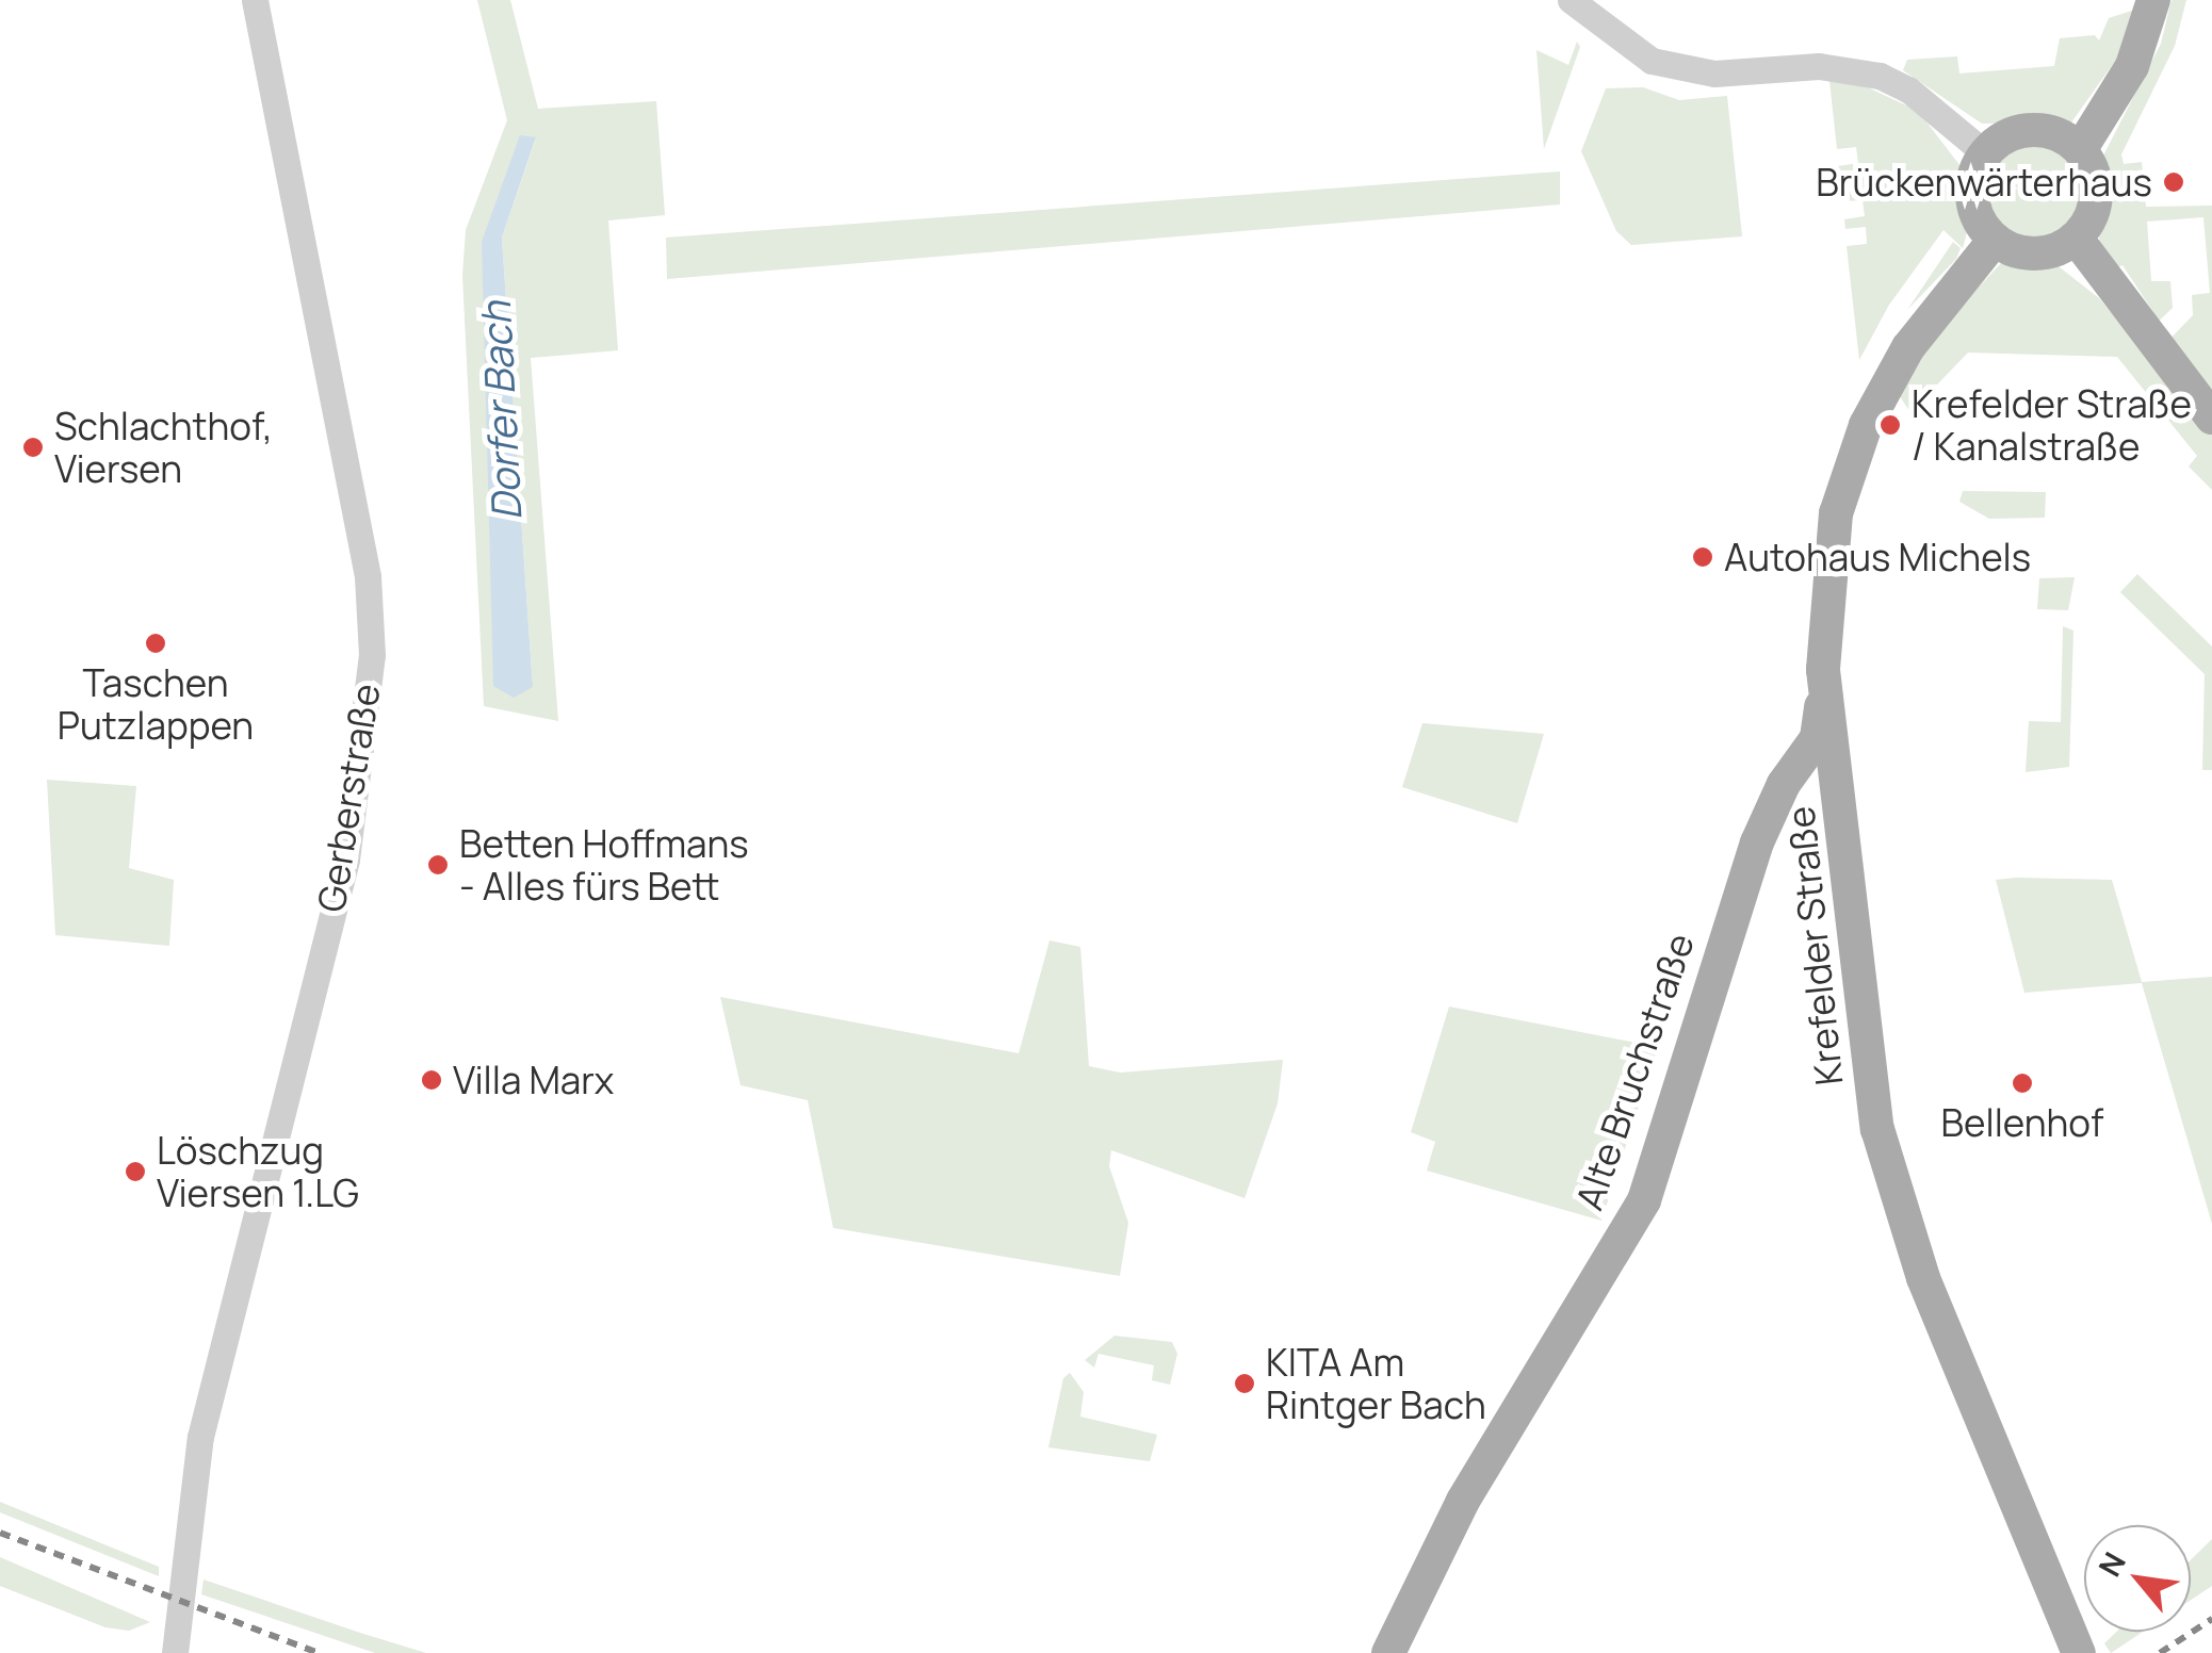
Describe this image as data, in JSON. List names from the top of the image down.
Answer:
{
  "streets": {
    "main road": ["Krefelder Straße", "Alte Bruchstraße"],
    "street": ["Gerberstraße"]
  },
  "crossings": [
    ["Krefelder Straße", "Alte Bruchstraße"]
  ],
  "water": ["Dorfer Bach"],
  "places": [
    "Brückenwärterhaus",
    "Krefelder Straße / Kanalstraße",
    "Schlachthof, Viersen",
    "Autohaus Michels",
    "Taschen Putzlappen",
    "Betten Hoffmans - Alles fürs Bett",
    "Villa Marx",
    "Bellenhof",
    "Löschzug Viersen 1.LG",
    "KITA Am Rintger Bach"
  ],
  "north": "top left"
}
